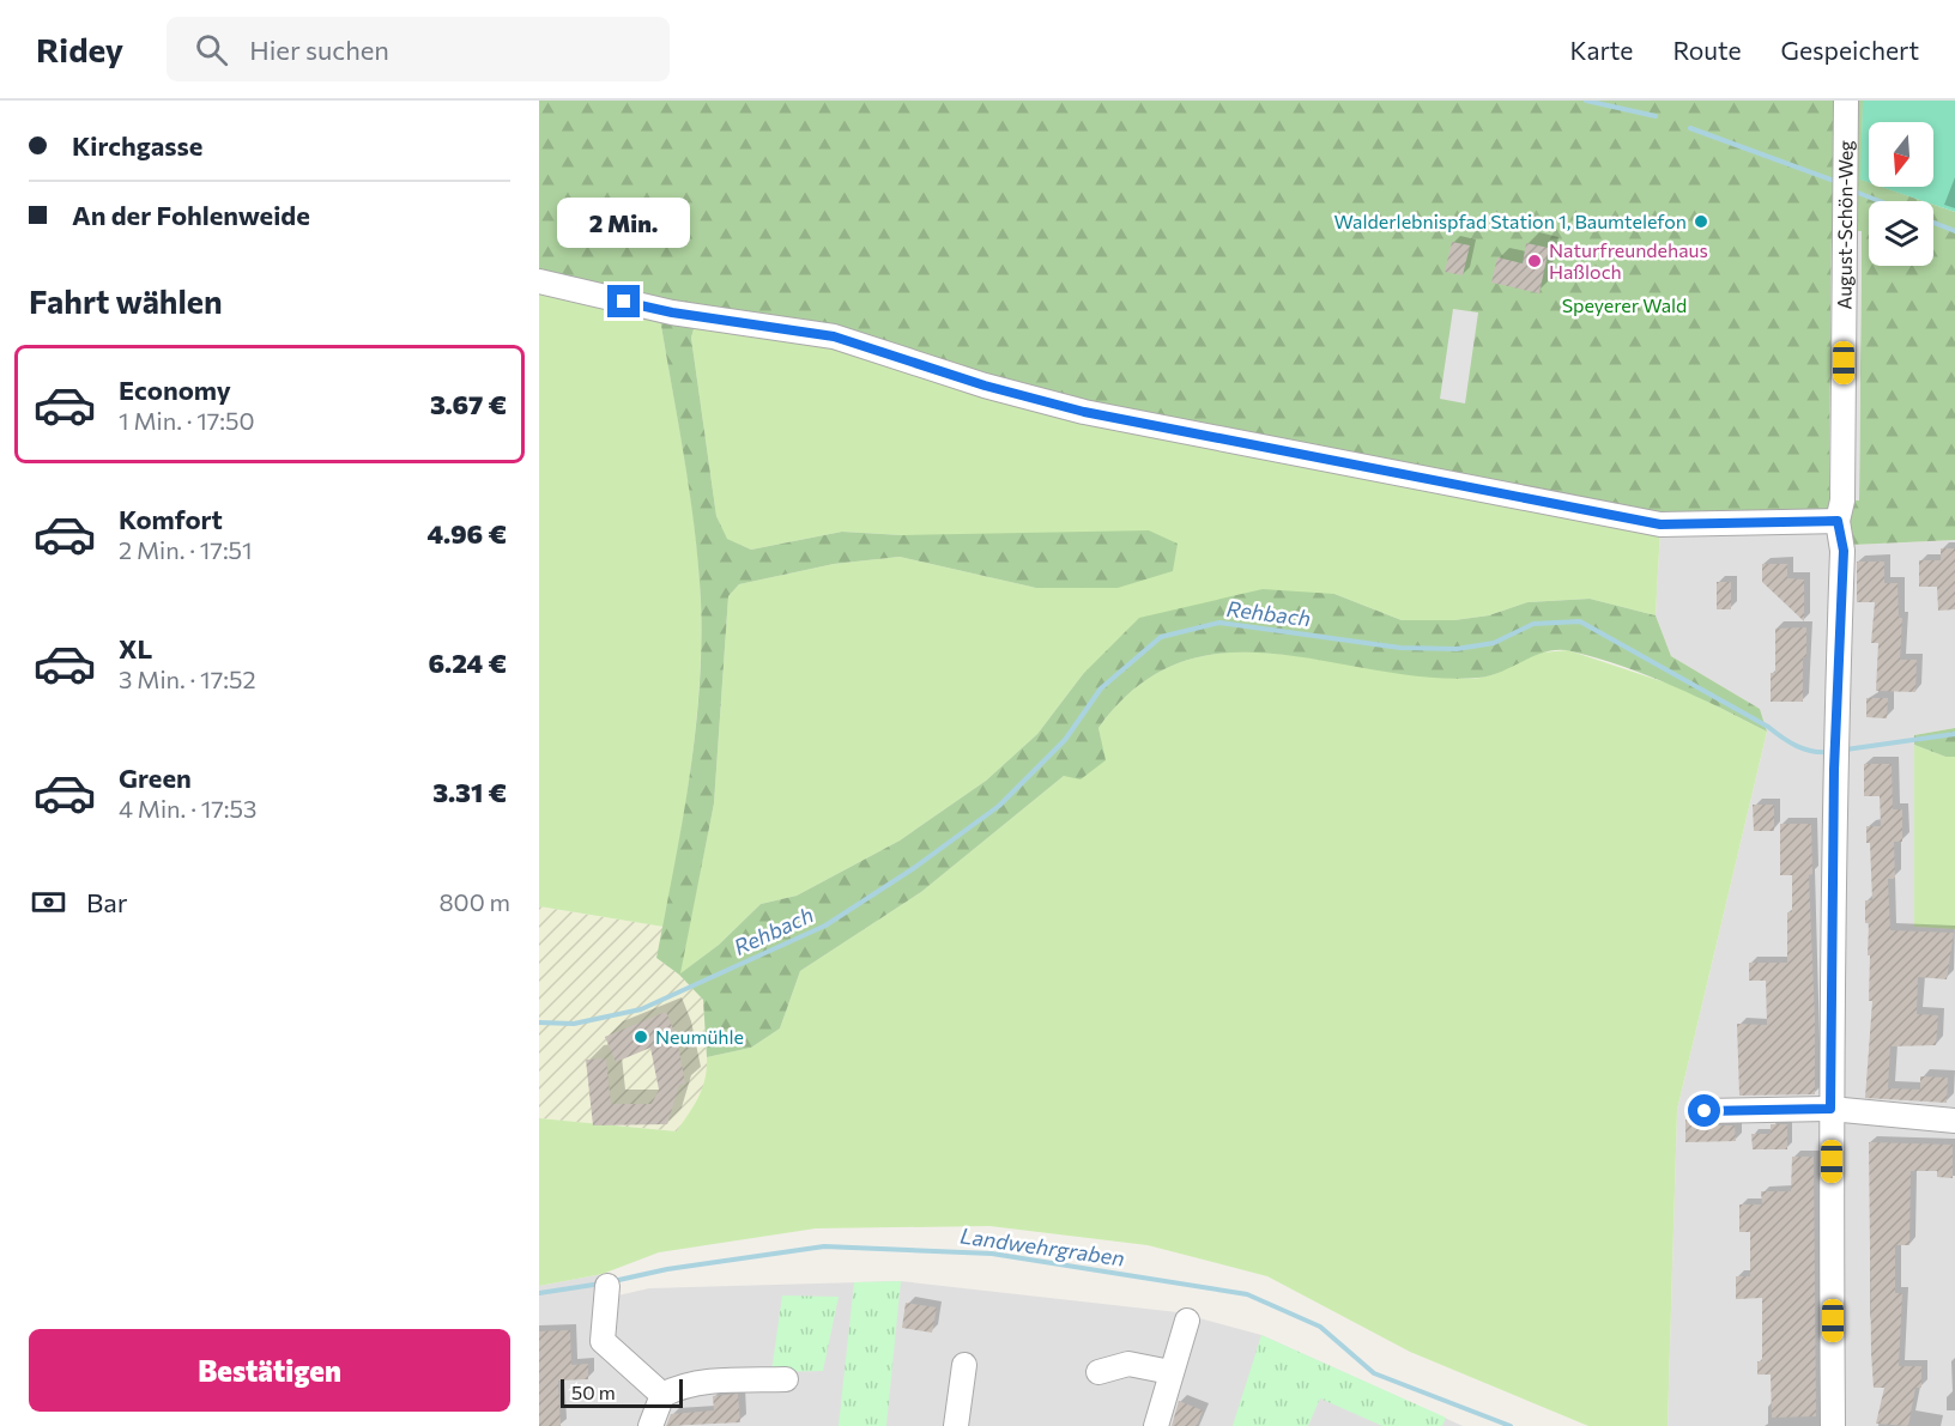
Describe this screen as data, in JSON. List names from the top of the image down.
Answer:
{
  "streets": {
    "street": ["August-Schön-Weg"]
  },
  "water": ["Rehbach", "Landwehrgraben"],
  "parks": ["Speyerer Wald"],
  "places": ["Walderlebnispfad Station 1, Baumtelefon", "Naturfreundehaus Haßloch", "Neumühle"],
  "scale_bar": "50 m",
  "north": "bottom",
  "page": {
    "header": "Ridey",
    "search": "Hier suchen",
    "nav": ["Karte", "Route", "Gespeichert"],
    "banner": ["Kirchgasse", "An der Fohlenweide"],
    "bubble": "2 Min.",
    "heading": "Fahrt wählen",
    "list": [
      {
        "name": "Economy",
        "note": "1 Min. · 17:50",
        "value": "3.67 €"
      },
      {
        "name": "Komfort",
        "note": "2 Min. · 17:51",
        "value": "4.96 €"
      },
      {
        "name": "XL",
        "note": "3 Min. · 17:52",
        "value": "6.24 €"
      },
      {
        "name": "Green",
        "note": "4 Min. · 17:53",
        "value": "3.31 €"
      }
    ],
    "pay": ["Bar", "800 m"],
    "buttons": "Bestätigen",
    "scale": "50 m"
  }
}
